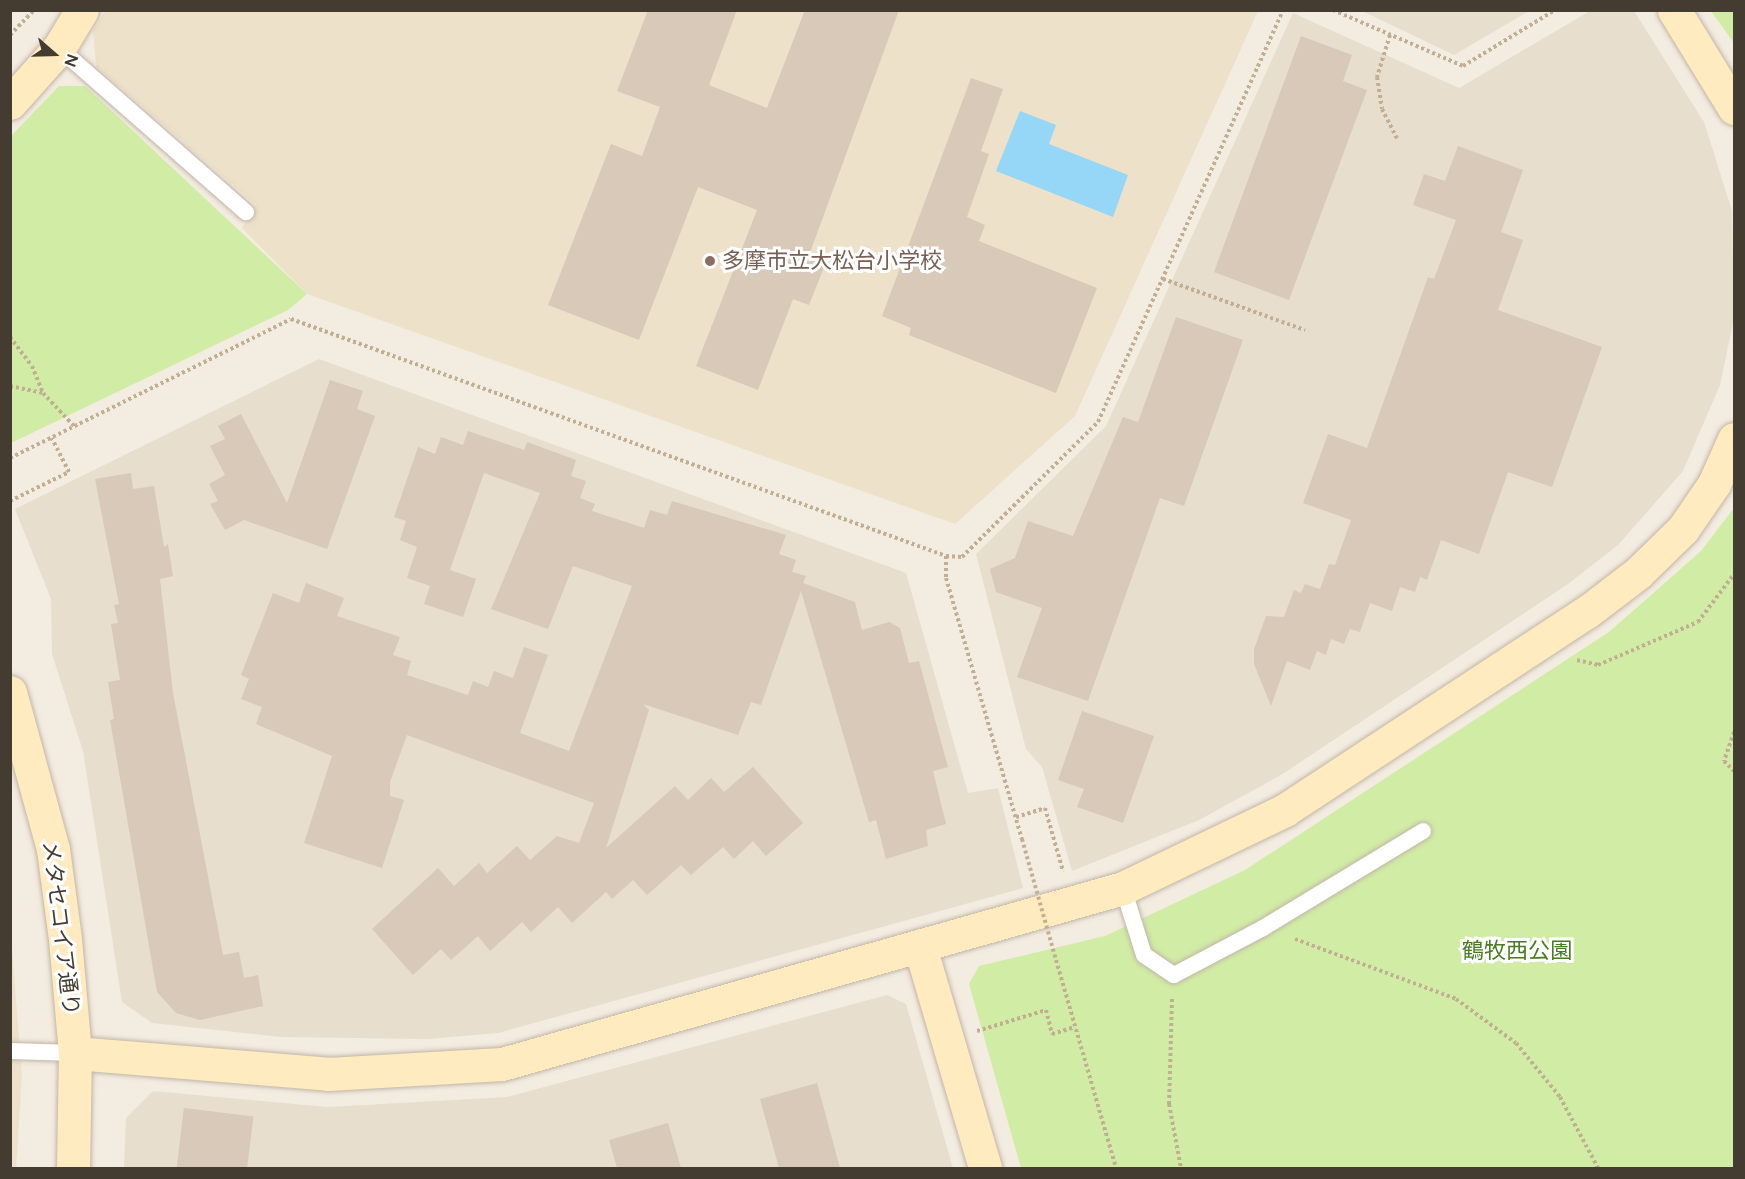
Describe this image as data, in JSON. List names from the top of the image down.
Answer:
{
  "streets": {
    "street": ["メタセコイア通り"]
  },
  "parks": ["鶴牧西公園"],
  "places": ["多摩市立大松台小学校"],
  "north": "right"
}
